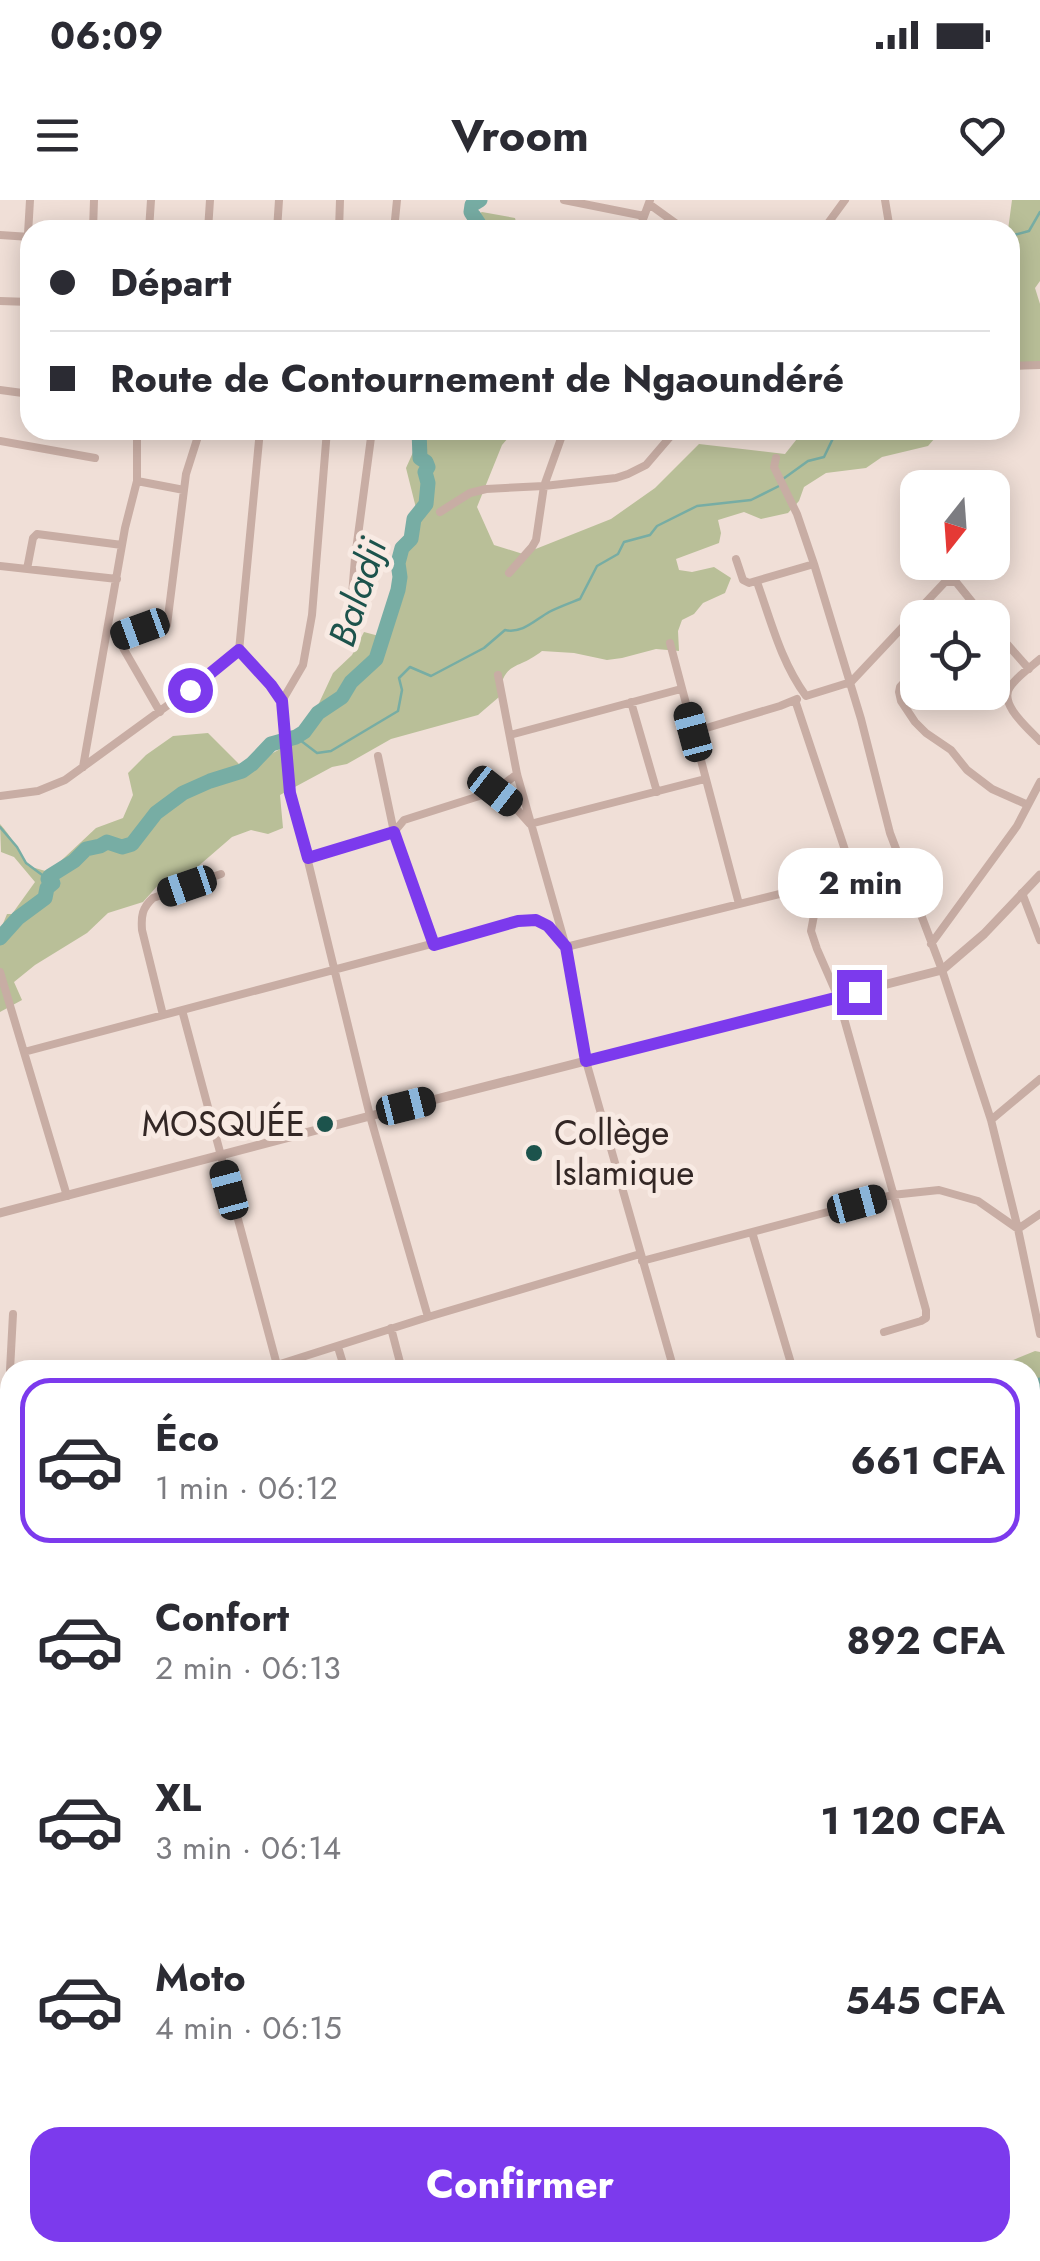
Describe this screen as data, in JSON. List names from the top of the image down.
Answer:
{
  "water": ["Baladji"],
  "places": ["MOSQUÉE", "Collège Islamique"],
  "north": "bottom",
  "page": {
    "status": "06:09",
    "header": "Vroom",
    "banner": ["Départ", "Route de Contournement de Ngaoundéré"],
    "bubble": "2 min",
    "list": [
      {
        "name": "Éco",
        "note": "1 min · 06:12",
        "value": "661 CFA"
      },
      {
        "name": "Confort",
        "note": "2 min · 06:13",
        "value": "892 CFA"
      },
      {
        "name": "XL",
        "note": "3 min · 06:14",
        "value": "1 120 CFA"
      },
      {
        "name": "Moto",
        "note": "4 min · 06:15",
        "value": "545 CFA"
      }
    ],
    "buttons": "Confirmer"
  }
}
